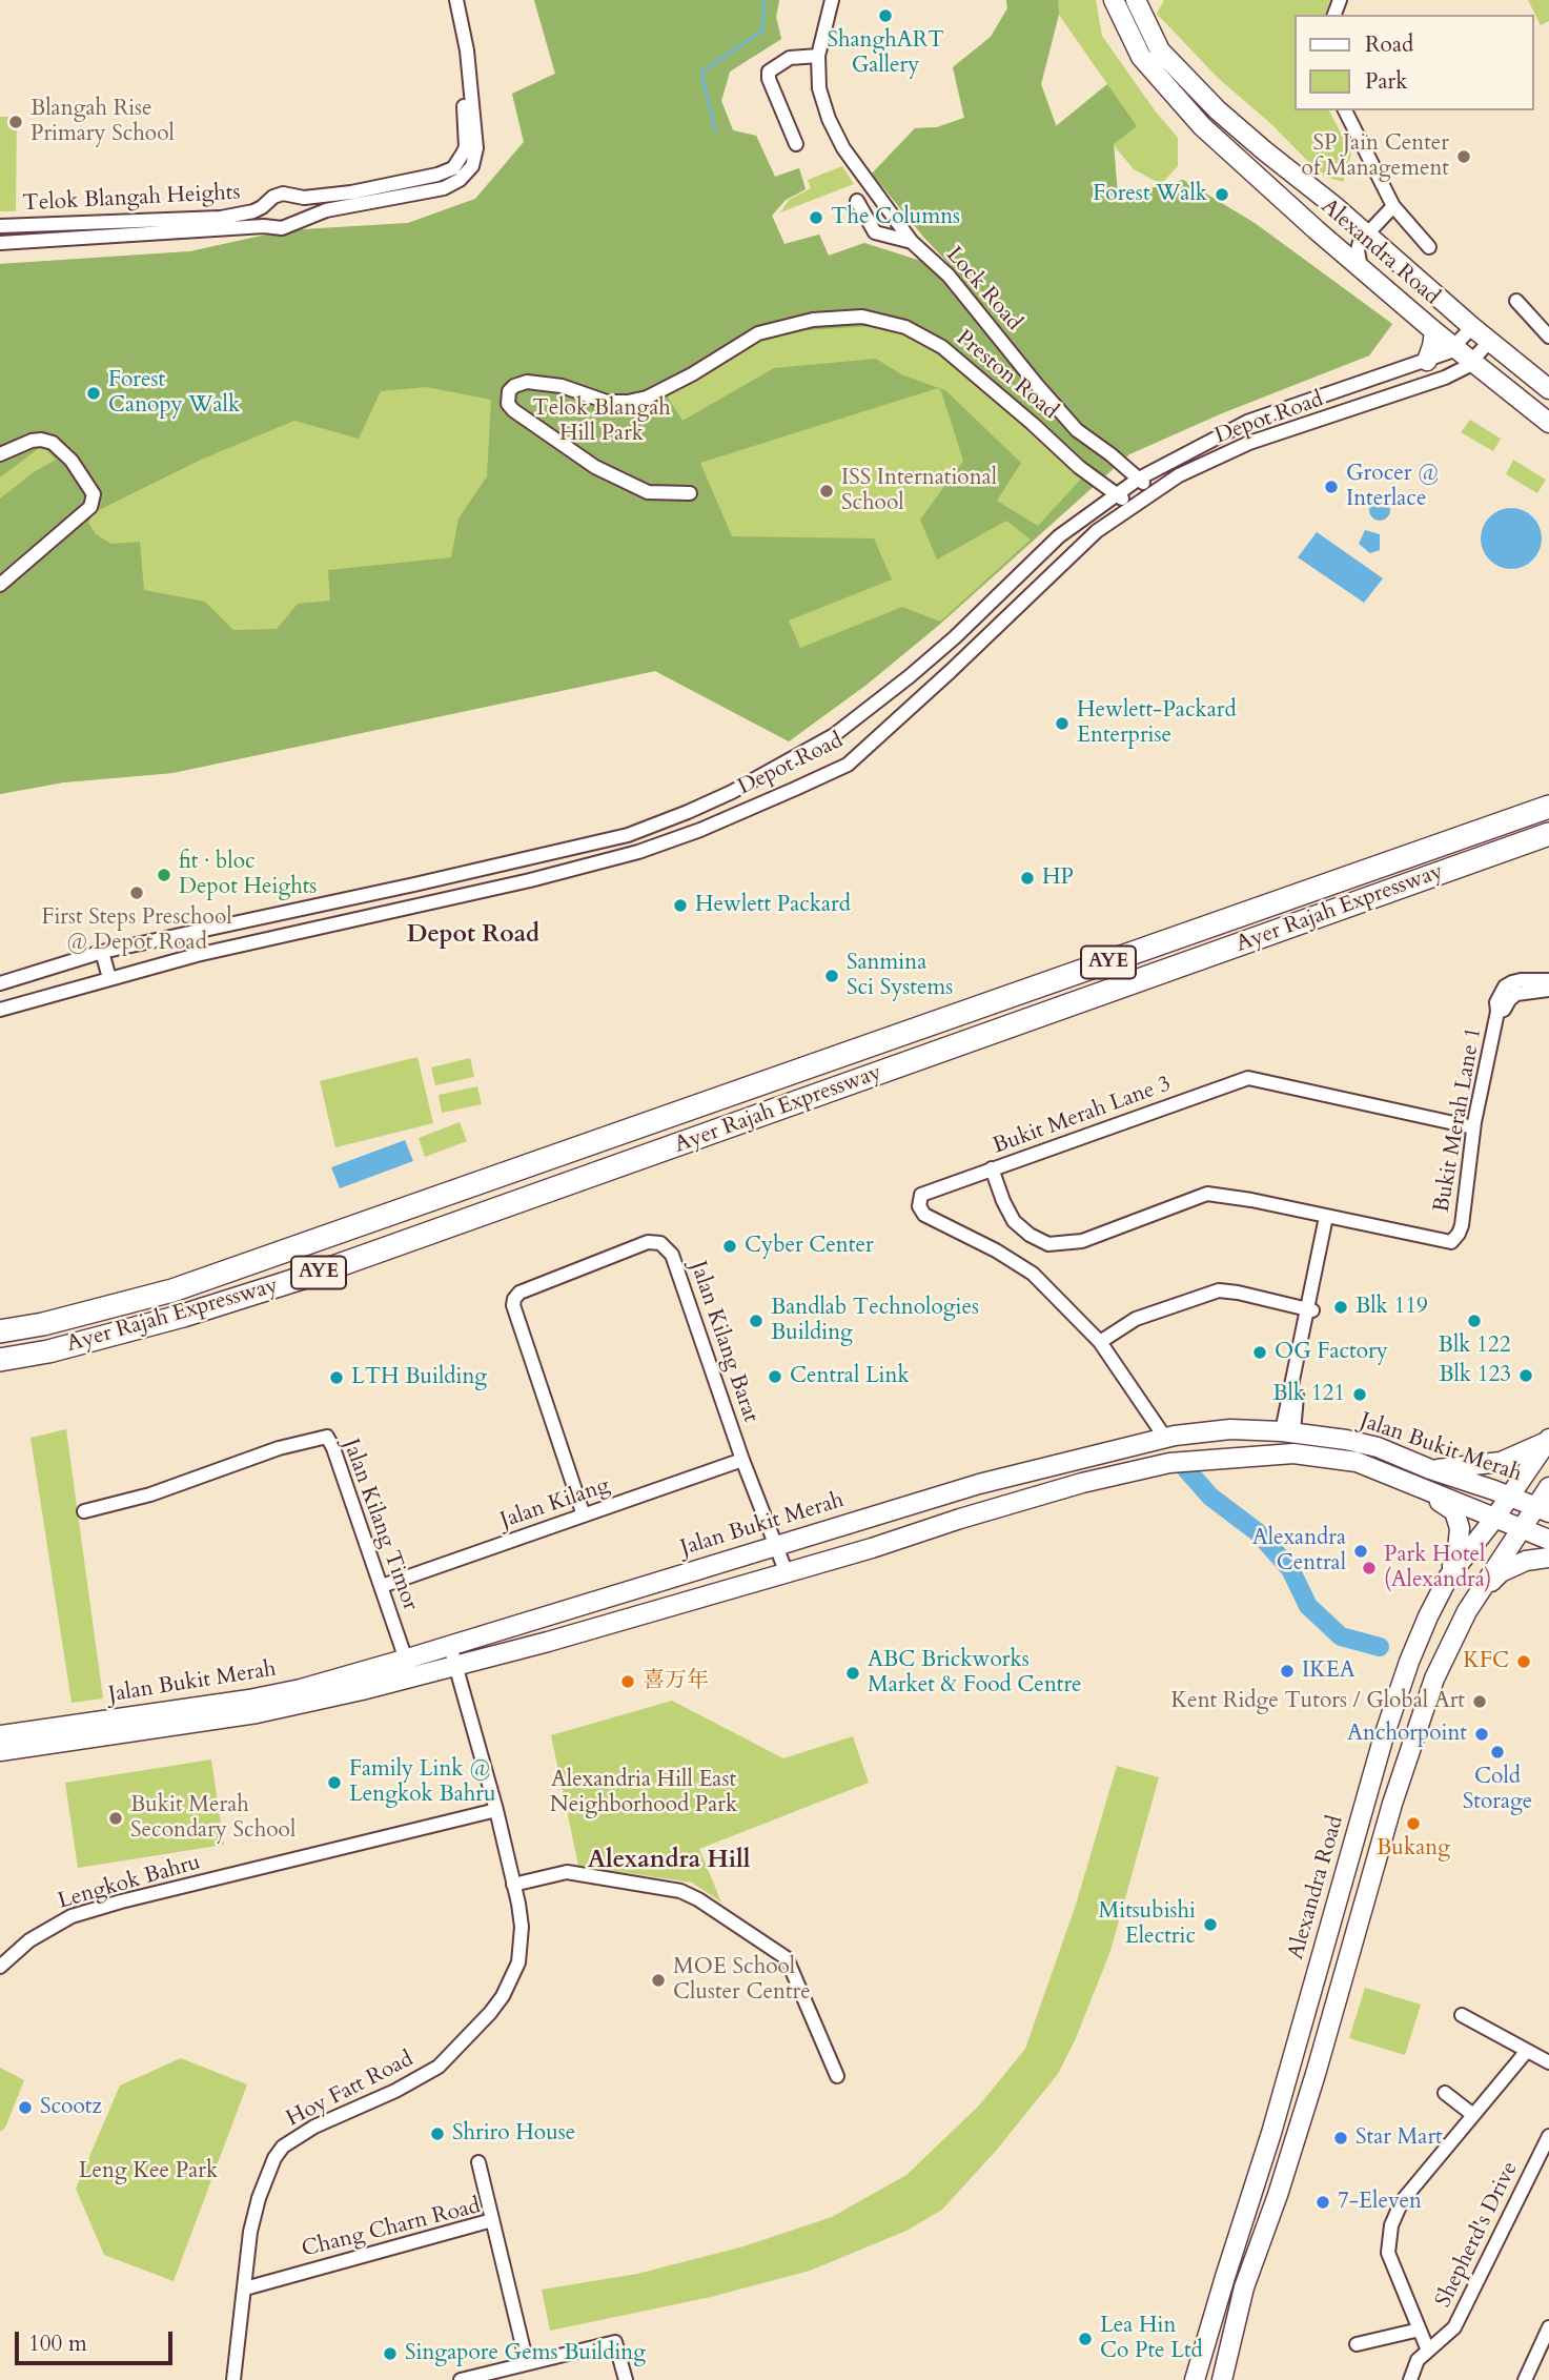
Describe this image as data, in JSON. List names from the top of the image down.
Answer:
{
  "streets": {
    "highway": ["Ayer Rajah Expressway", "AYE"],
    "main road": ["Alexandra Road", "Jalan Bukit Merah"],
    "street": [
      "Telok Blangah Heights",
      "Lock Road",
      "Preston Road",
      "Depot Road",
      "Bukit Merah Lane 3",
      "Bukit Merah Lane 1",
      "Jalan Kilang Barat",
      "Jalan Kilang",
      "Jalan Kilang Timor",
      "Lengkok Bahru",
      "Hoy Fatt Road",
      "Chang Charn Road",
      "Shepherd's Drive"
    ]
  },
  "crossings": [
    ["Alexandra Road", "Depot Road"],
    ["Alexandra Road", "Jalan Bukit Merah"],
    ["Lock Road", "Depot Road"],
    ["Preston Road", "Depot Road"],
    ["Bukit Merah Lane 3", "Bukit Merah Lane 1"],
    ["Jalan Kilang Barat", "Jalan Bukit Merah"],
    ["Jalan Kilang Barat", "Jalan Kilang"],
    ["Jalan Bukit Merah", "Jalan Kilang Timor"],
    ["Jalan Bukit Merah", "Hoy Fatt Road"],
    ["Jalan Kilang", "Jalan Kilang Timor"],
    ["Lengkok Bahru", "Hoy Fatt Road"],
    ["Hoy Fatt Road", "Chang Charn Road"]
  ],
  "districts": ["Depot Road", "Alexandra Hill"],
  "parks": ["Telok Blangah Hill Park", "Alexandria Hill East Neighborhood Park", "Leng Kee Park"],
  "places": [
    "ShanghART Gallery",
    "Blangah Rise Primary School",
    "SP Jain Center of Management",
    "Forest Walk",
    "The Columns",
    "Forest Canopy Walk",
    "Grocer @ Interlace",
    "ISS International School",
    "Hewlett-Packard Enterprise",
    "fit · bloc Depot Heights",
    "HP",
    "First Steps Preschool @ Depot Road",
    "Hewlett Packard",
    "Sanmina Sci Systems",
    "Cyber Center",
    "Blk 119",
    "Bandlab Technologies Building",
    "Blk 122",
    "OG Factory",
    "Blk 123",
    "Central Link",
    "LTH Building",
    "Blk 121",
    "Alexandra Central",
    "Park Hotel (Alexandra)",
    "KFC",
    "IKEA",
    "ABC Brickworks Market & Food Centre",
    "喜万年",
    "Kent Ridge Tutors / Global Art",
    "Anchorpoint",
    "Cold Storage",
    "Family Link @ Lengkok Bahru",
    "Bukit Merah Secondary School",
    "Bukang",
    "Mitsubishi Electric",
    "MOE School Cluster Centre",
    "Scootz",
    "Shriro House",
    "Star Mart",
    "7-Eleven",
    "Lea Hin Co Pte Ltd",
    "Singapore Gems Building"
  ],
  "legend": ["Road", "Park"],
  "scale_bar": "100 m"
}
